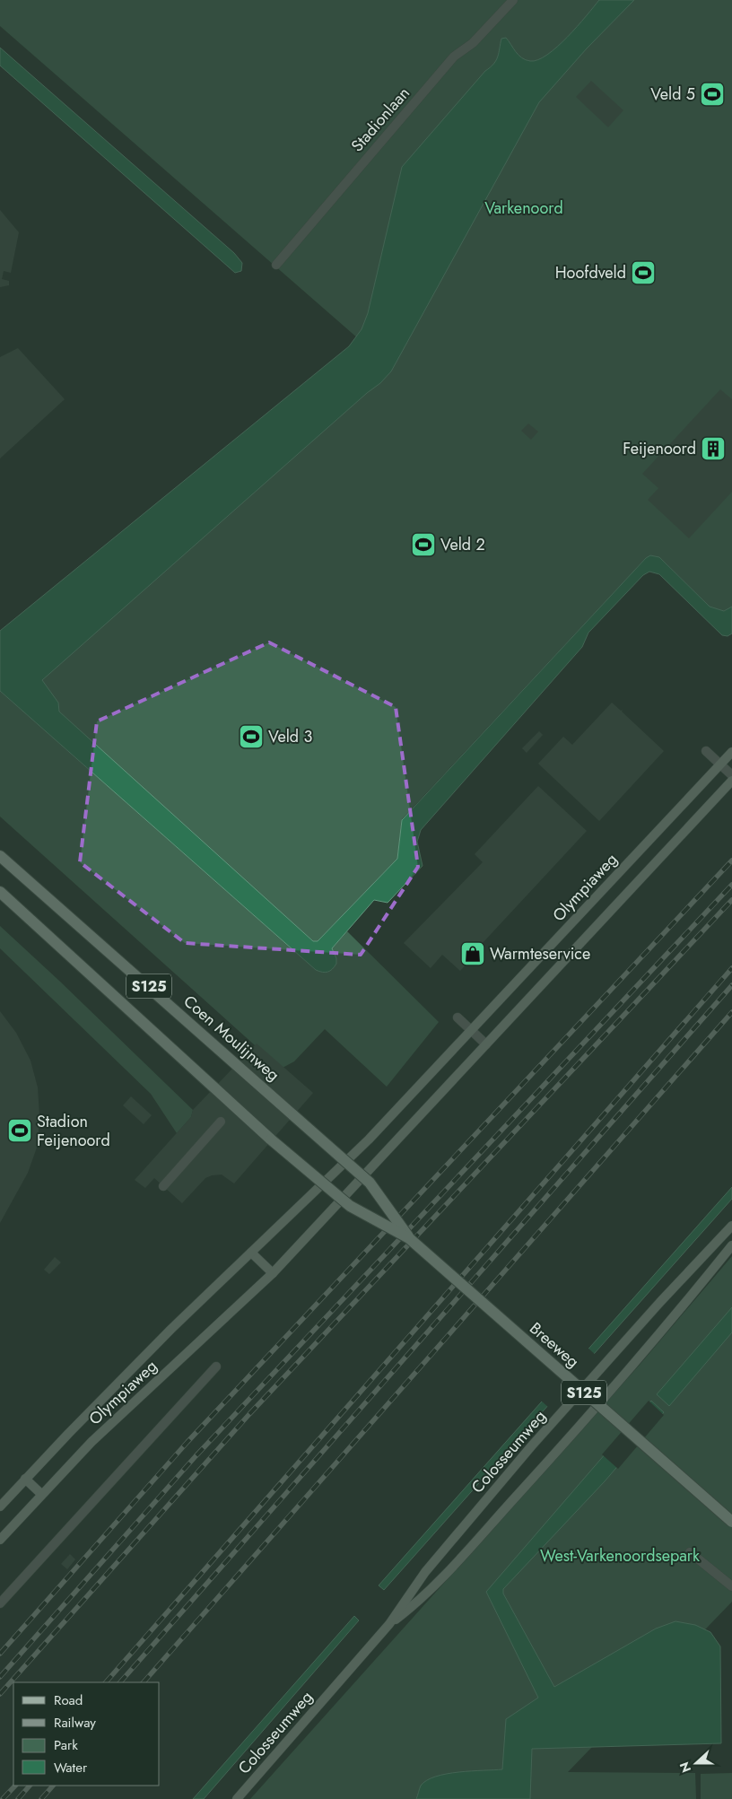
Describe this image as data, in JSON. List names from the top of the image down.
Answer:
{
  "streets": {
    "main road": [
      "Olympiaweg",
      "S125",
      "Coen Moulijnweg",
      "Breeweg",
      "Colosseumweg"
    ],
    "street": ["Stadionlaan"]
  },
  "crossings": [
    ["Coen Moulijnweg", "Breeweg"]
  ],
  "parks": ["Varkenoord", "West-Varkenoordsepark"],
  "places": {
    "sports": [
      "Veld 5",
      "Hoofdveld",
      "Veld 2",
      "Veld 3",
      "Stadion Feijenoord"
    ],
    "building": ["Feijenoord"],
    "shop": ["Warmteservice"]
  },
  "legend": [
    "Road",
    "Railway",
    "Park",
    "Water"
  ],
  "north": "left"
}
